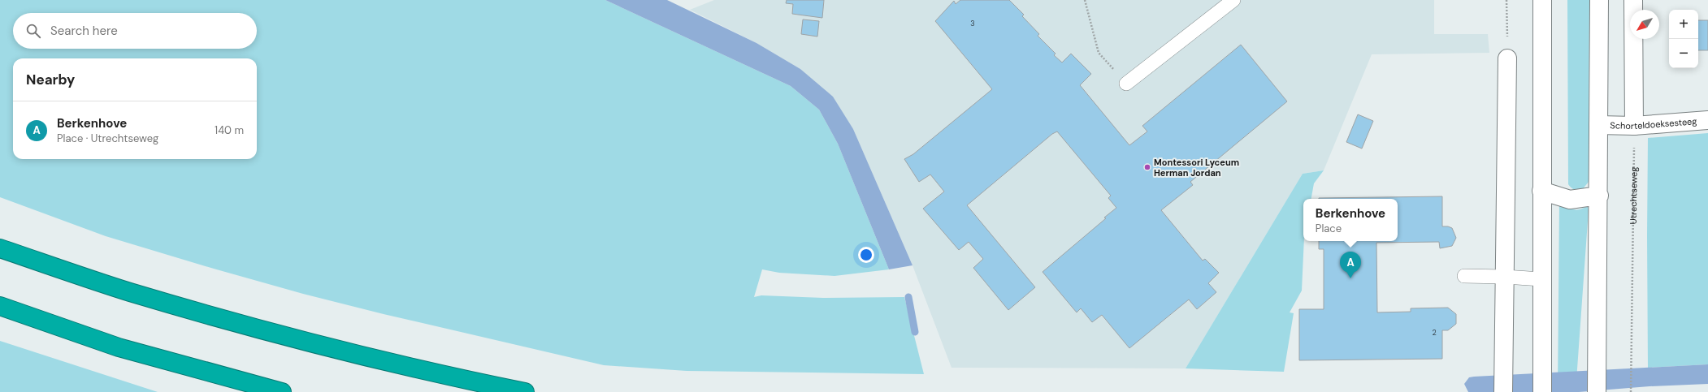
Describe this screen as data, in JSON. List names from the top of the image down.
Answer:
{
  "streets": {
    "main road": ["Schorteldoeksesteeg"],
    "path": ["Utrechtseweg"]
  },
  "crossings": [
    ["Schorteldoeksesteeg", "Utrechtseweg"]
  ],
  "places": ["Montessori Lyceum Herman Jordan"],
  "house_numbers": ["3", "2"],
  "north": "bottom left",
  "page": {
    "map_buttons": ["+", "−"],
    "search": "Search here",
    "heading": "Nearby",
    "list": [
      {
        "mark": "A",
        "name": "Berkenhove",
        "note": "Place · Utrechtseweg",
        "value": "140 m"
      }
    ],
    "popup": ["Berkenhove", "Place"],
    "pins": "A"
  }
}
